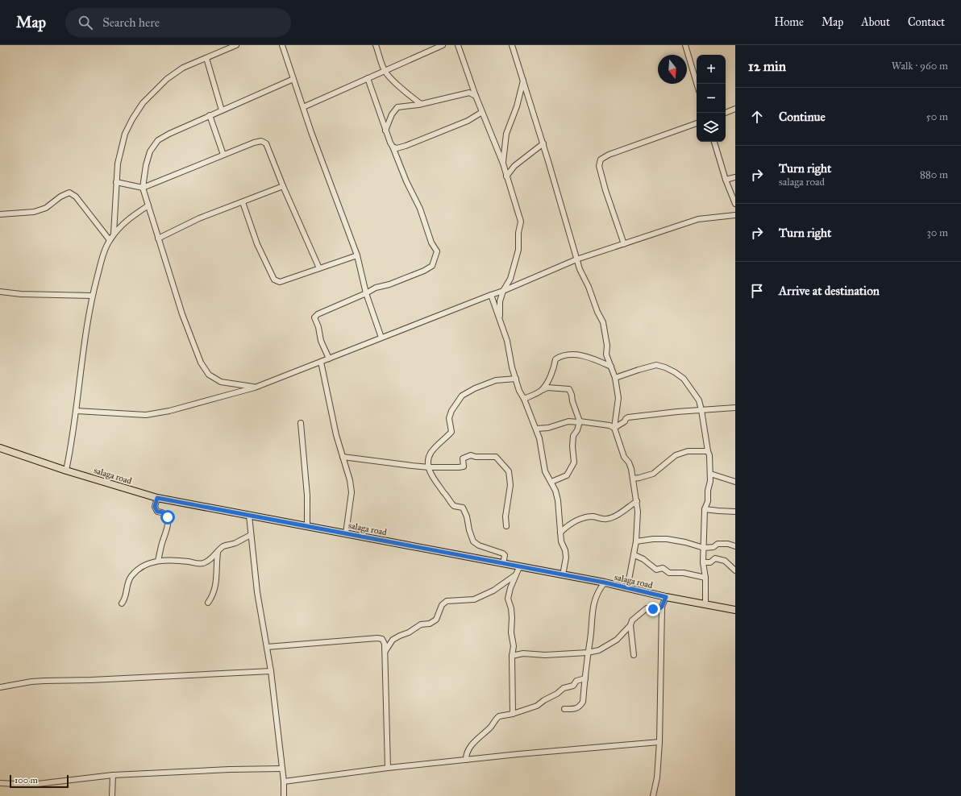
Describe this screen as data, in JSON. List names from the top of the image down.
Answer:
{
  "streets": {
    "main road": ["salaga road"]
  },
  "scale_bar": "100 m",
  "north": "bottom",
  "page": {
    "header": "Map",
    "search": "Search here",
    "nav": [
      "Home",
      "Map",
      "About",
      "Contact"
    ],
    "heading": ["12 min", "Walk · 960 m"],
    "map_buttons": ["+", "−"],
    "list": [
      ["Continue", "50 m"],
      ["Turn right", "salaga road", "880 m"],
      ["Turn right", "30 m"],
      "Arrive at destination"
    ],
    "scale": "100 m"
  }
}
